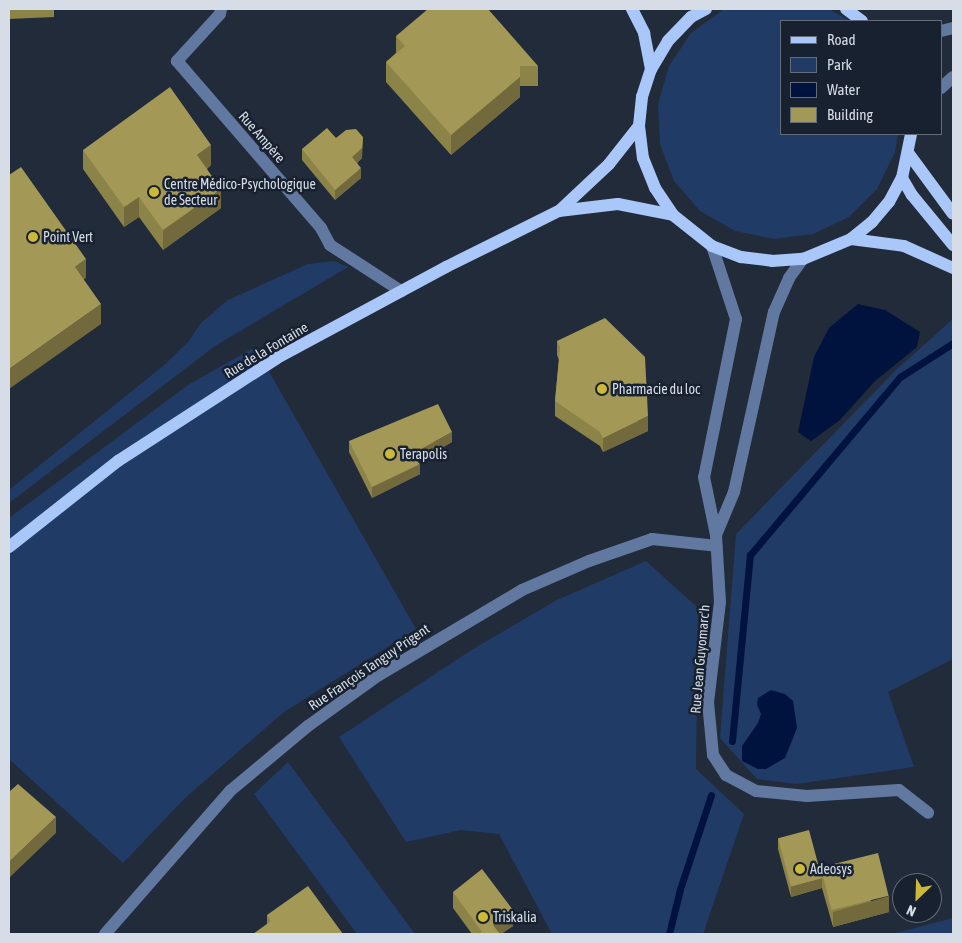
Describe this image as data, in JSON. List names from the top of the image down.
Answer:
{
  "streets": {
    "main road": ["Rue de la Fontaine"],
    "street": ["Rue Ampère", "Rue Jean Guyomarc'h", "Rue François Tanguy Prigent"]
  },
  "crossings": [
    ["Rue Ampère", "Rue de la Fontaine"],
    ["Rue Jean Guyomarc'h", "Rue François Tanguy Prigent"]
  ],
  "places": [
    "Centre Médico-Psychologique de Secteur",
    "Point Vert",
    "Pharmacie du loc",
    "Terapolis",
    "Adeosys",
    "Triskalia"
  ],
  "legend": [
    "Road",
    "Park",
    "Water",
    "Building"
  ],
  "north": "bottom left"
}
